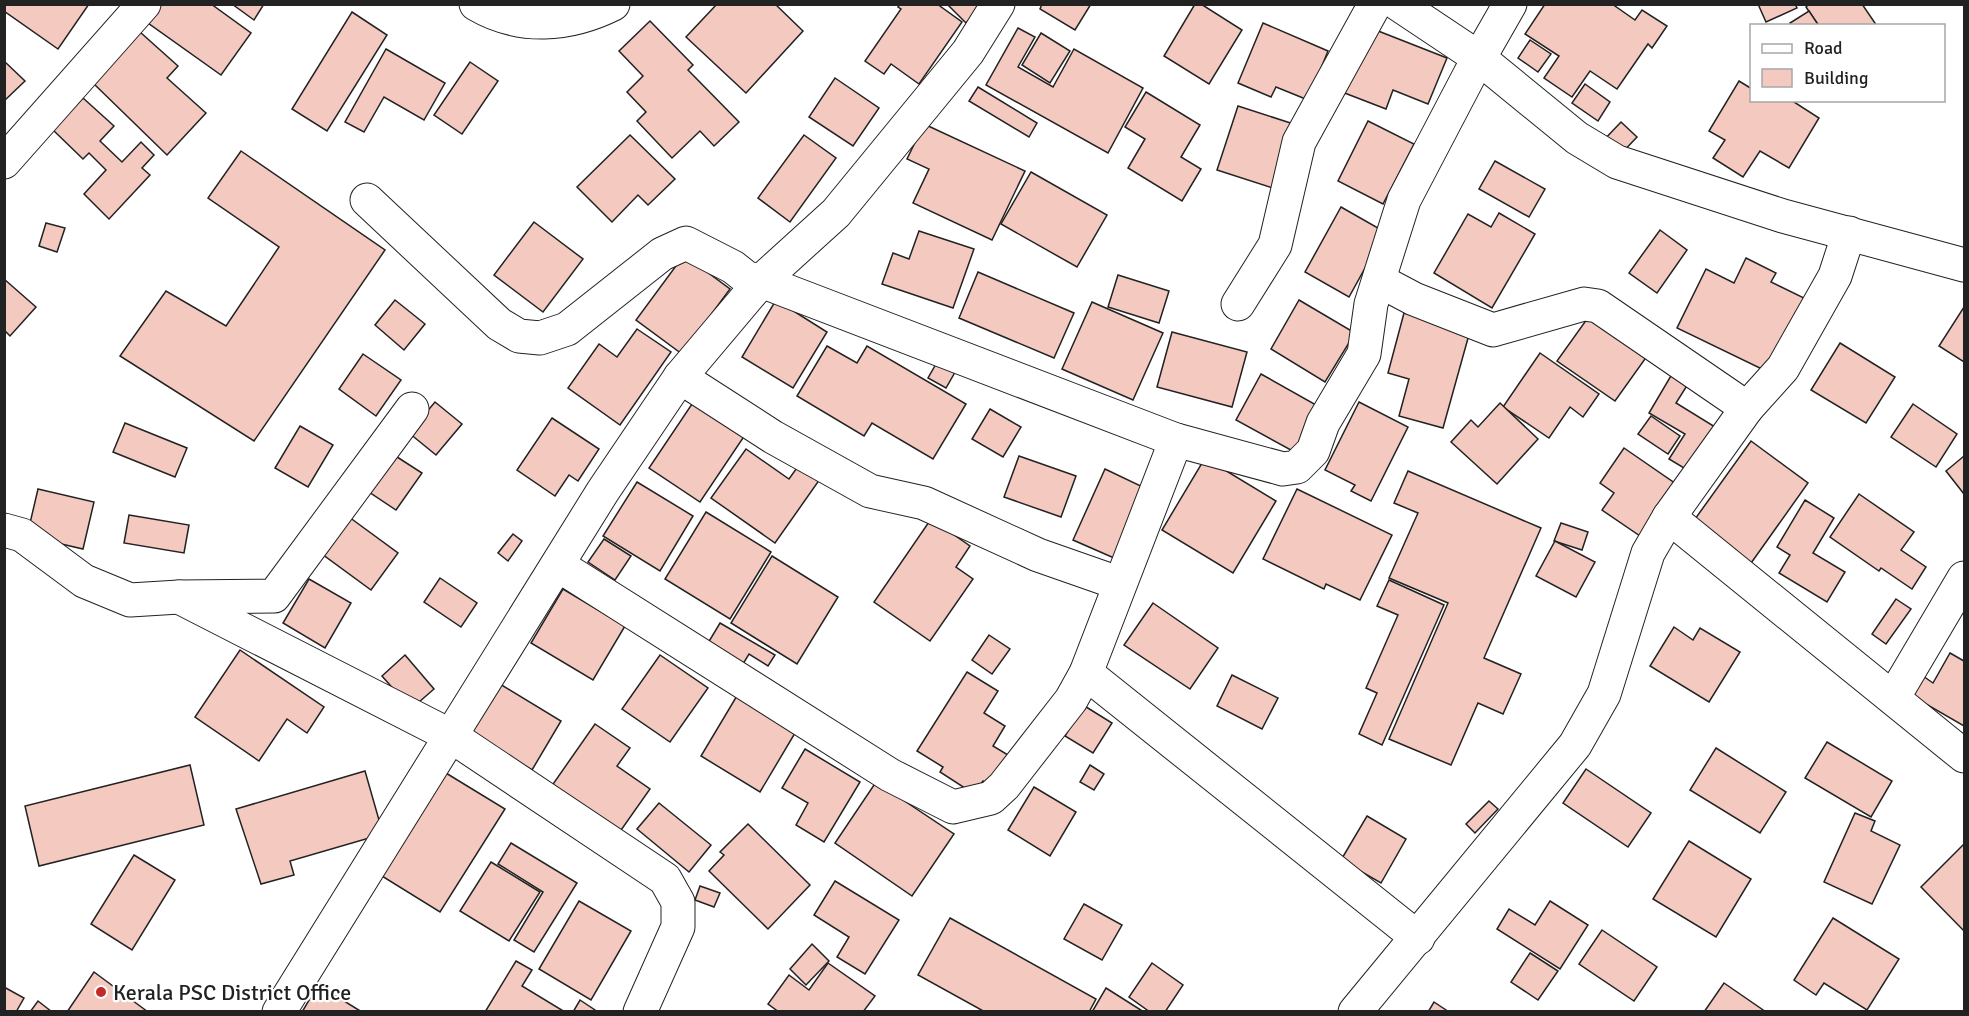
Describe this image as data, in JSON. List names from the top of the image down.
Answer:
{
  "places": ["Kerala PSC District Office"],
  "legend": ["Road", "Building"]
}
